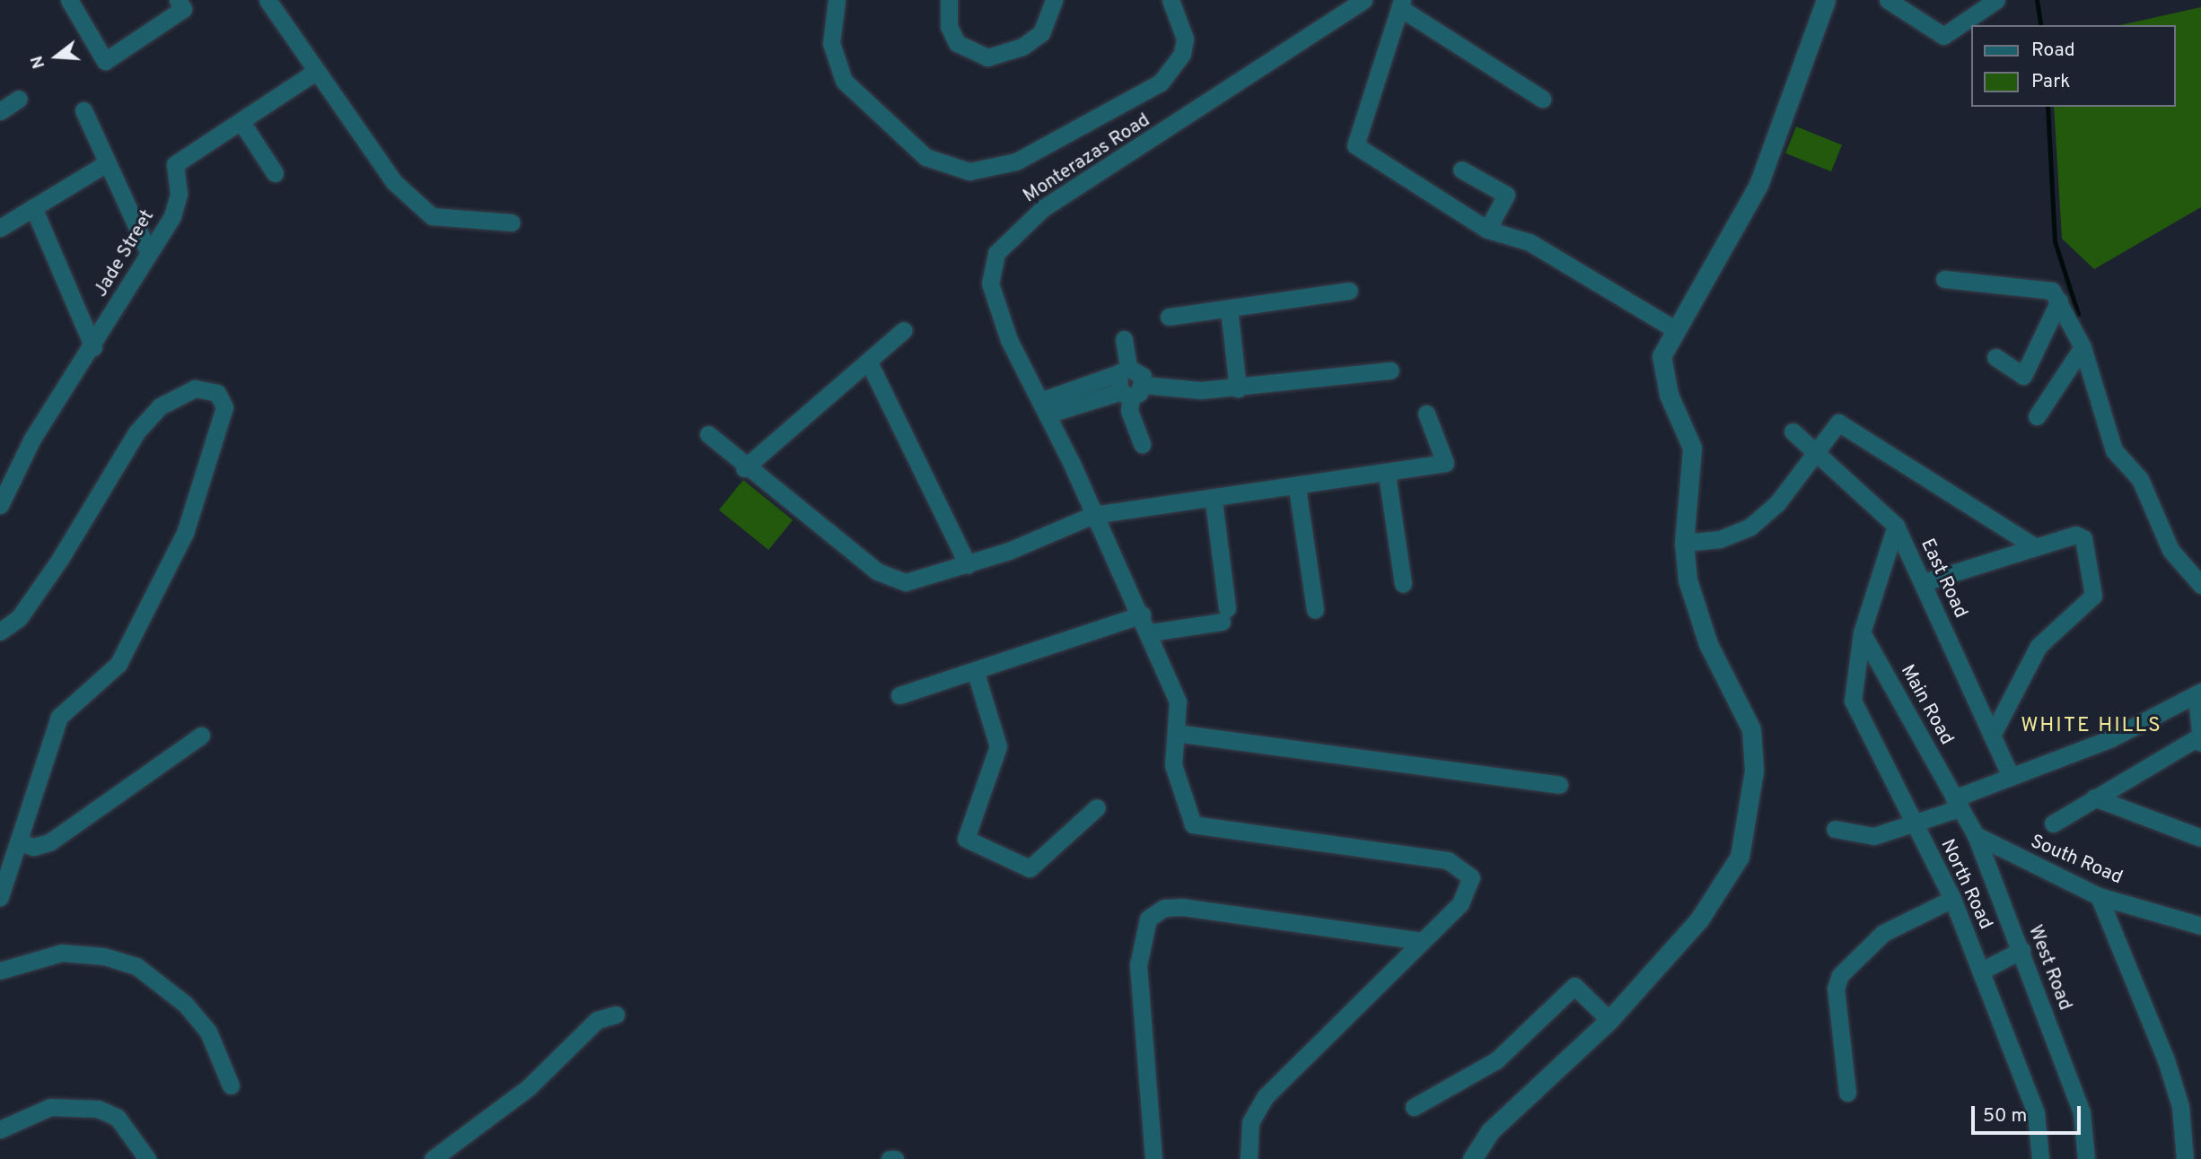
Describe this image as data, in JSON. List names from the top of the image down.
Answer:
{
  "streets": {
    "street": [
      "Monterazas Road",
      "Jade Street",
      "East Road",
      "Main Road",
      "South Road",
      "North Road",
      "West Road"
    ]
  },
  "crossings": [
    ["East Road", "North Road"],
    ["Main Road", "North Road"],
    ["Main Road", "West Road"],
    ["South Road", "West Road"]
  ],
  "districts": ["WHITE HILLS"],
  "legend": ["Road", "Park"],
  "scale_bar": "50 m",
  "north": "left"
}
